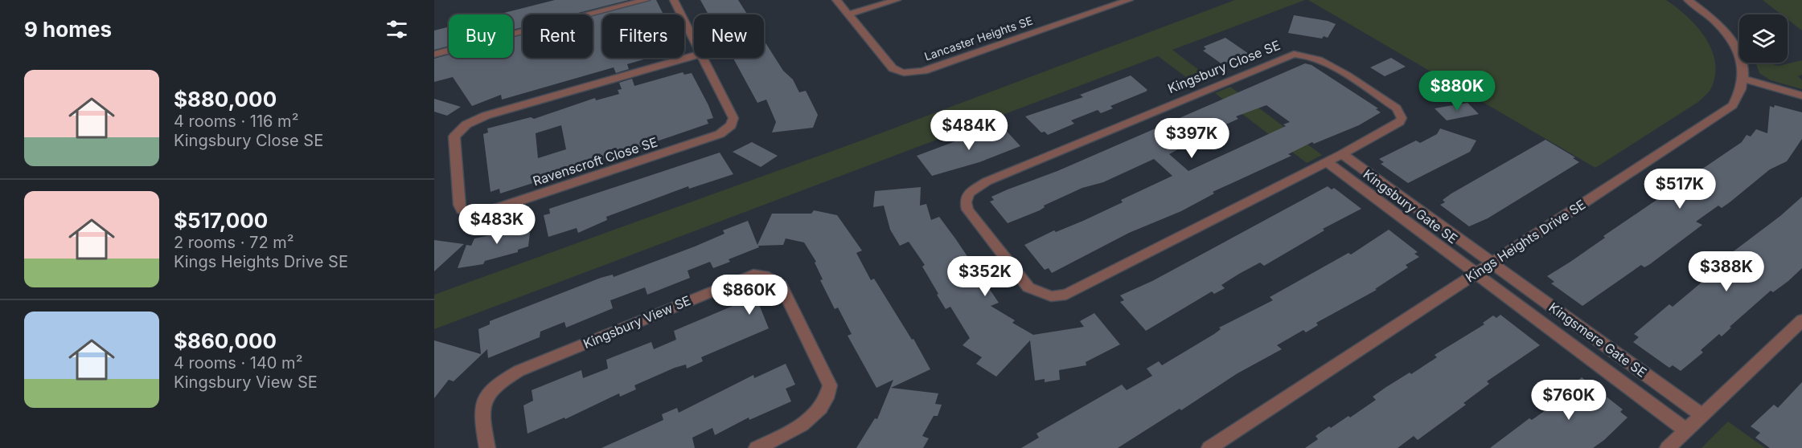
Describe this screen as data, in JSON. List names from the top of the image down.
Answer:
{
  "streets": {
    "street": [
      "Lancaster Heights SE",
      "Kingsbury Close SE",
      "Ravenscroft Close SE",
      "Kingsbury Gate SE",
      "Kings Heights Drive SE",
      "Kingsbury View SE",
      "Kingsmere Gate SE"
    ]
  },
  "crossings": [
    ["Kingsbury Close SE", "Kingsbury Gate SE"],
    ["Kingsbury Gate SE", "Kings Heights Drive SE"],
    ["Kingsbury Gate SE", "Kingsmere Gate SE"],
    ["Kings Heights Drive SE", "Kingsmere Gate SE"]
  ],
  "page": {
    "heading": "9 homes",
    "chip": [
      "Buy",
      "Rent",
      "Filters",
      "New"
    ],
    "list": [
      {
        "name": "$880,000",
        "note": "4 rooms · 116 m² · Kingsbury Close SE"
      },
      {
        "name": "$517,000",
        "note": "2 rooms · 72 m² · Kings Heights Drive SE"
      },
      {
        "name": "$860,000",
        "note": "4 rooms · 140 m² · Kingsbury View SE"
      }
    ],
    "price": [
      "$880K",
      "$484K",
      "$397K",
      "$517K",
      "$483K",
      "$388K",
      "$352K",
      "$860K",
      "$760K"
    ]
  }
}
